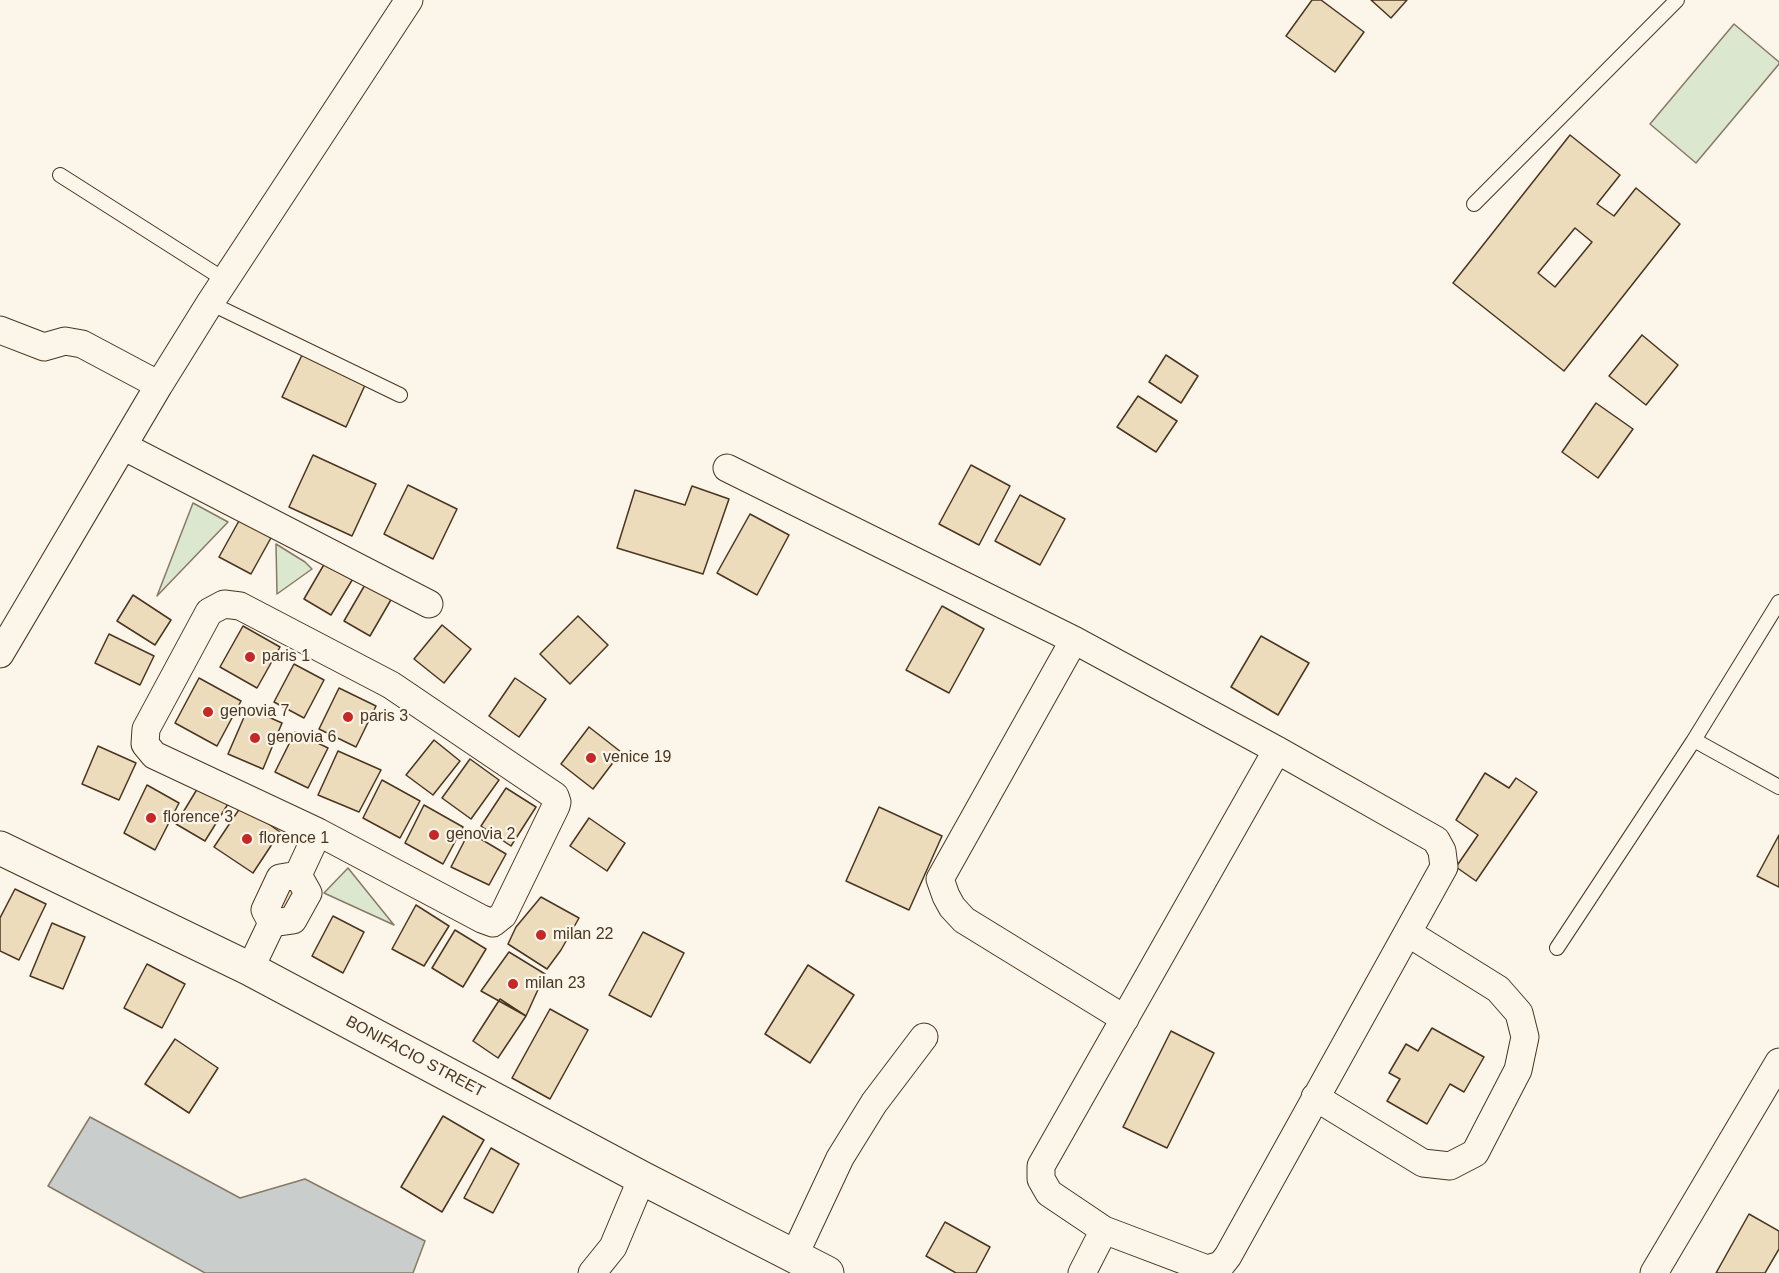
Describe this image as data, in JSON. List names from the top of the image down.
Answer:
{
  "streets": {
    "street": ["BONIFACIO STREET"]
  },
  "places": [
    "paris 1",
    "genovia 7",
    "paris 3",
    "genovia 6",
    "venice 19",
    "florence 3",
    "genovia 2",
    "florence 1",
    "milan 22",
    "milan 23"
  ]
}
